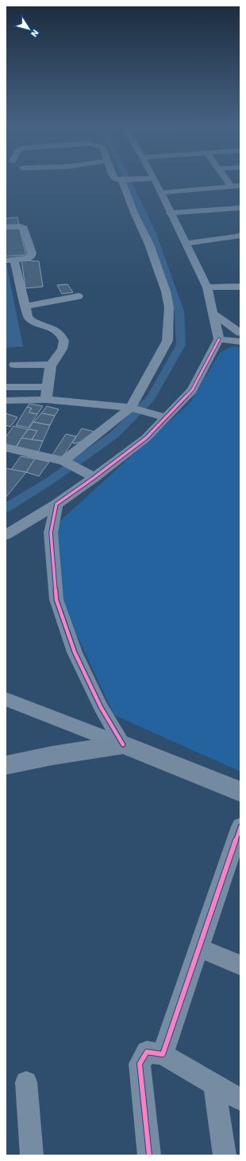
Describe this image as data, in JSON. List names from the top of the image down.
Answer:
{
  "north": "bottom right"
}
